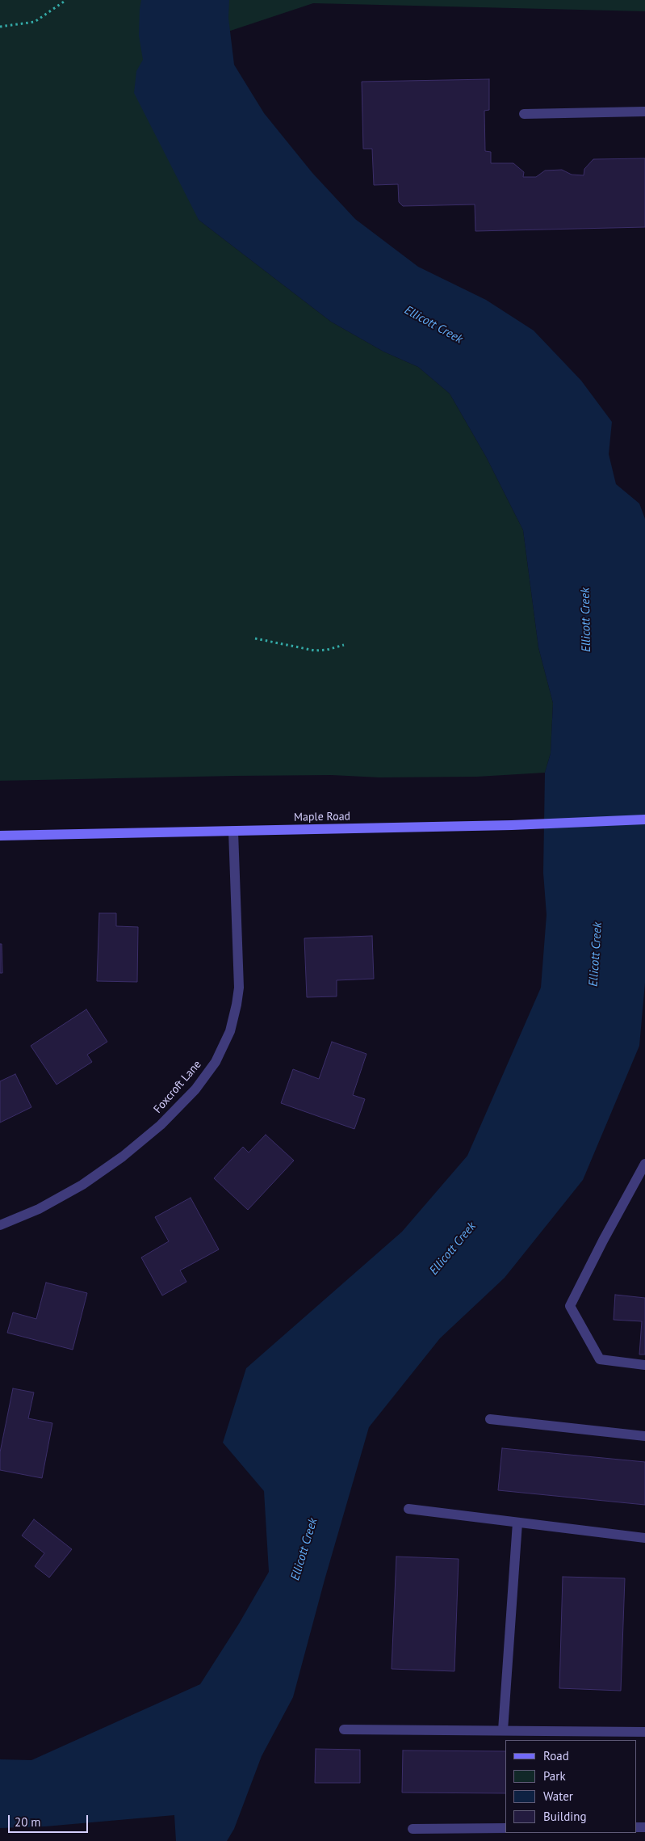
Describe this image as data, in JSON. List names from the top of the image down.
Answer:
{
  "streets": {
    "main road": ["Maple Road"],
    "street": ["Foxcroft Lane"]
  },
  "crossings": [
    ["Maple Road", "Foxcroft Lane"]
  ],
  "water": ["Ellicott Creek"],
  "legend": [
    "Road",
    "Park",
    "Water",
    "Building"
  ],
  "scale_bar": "20 m"
}
